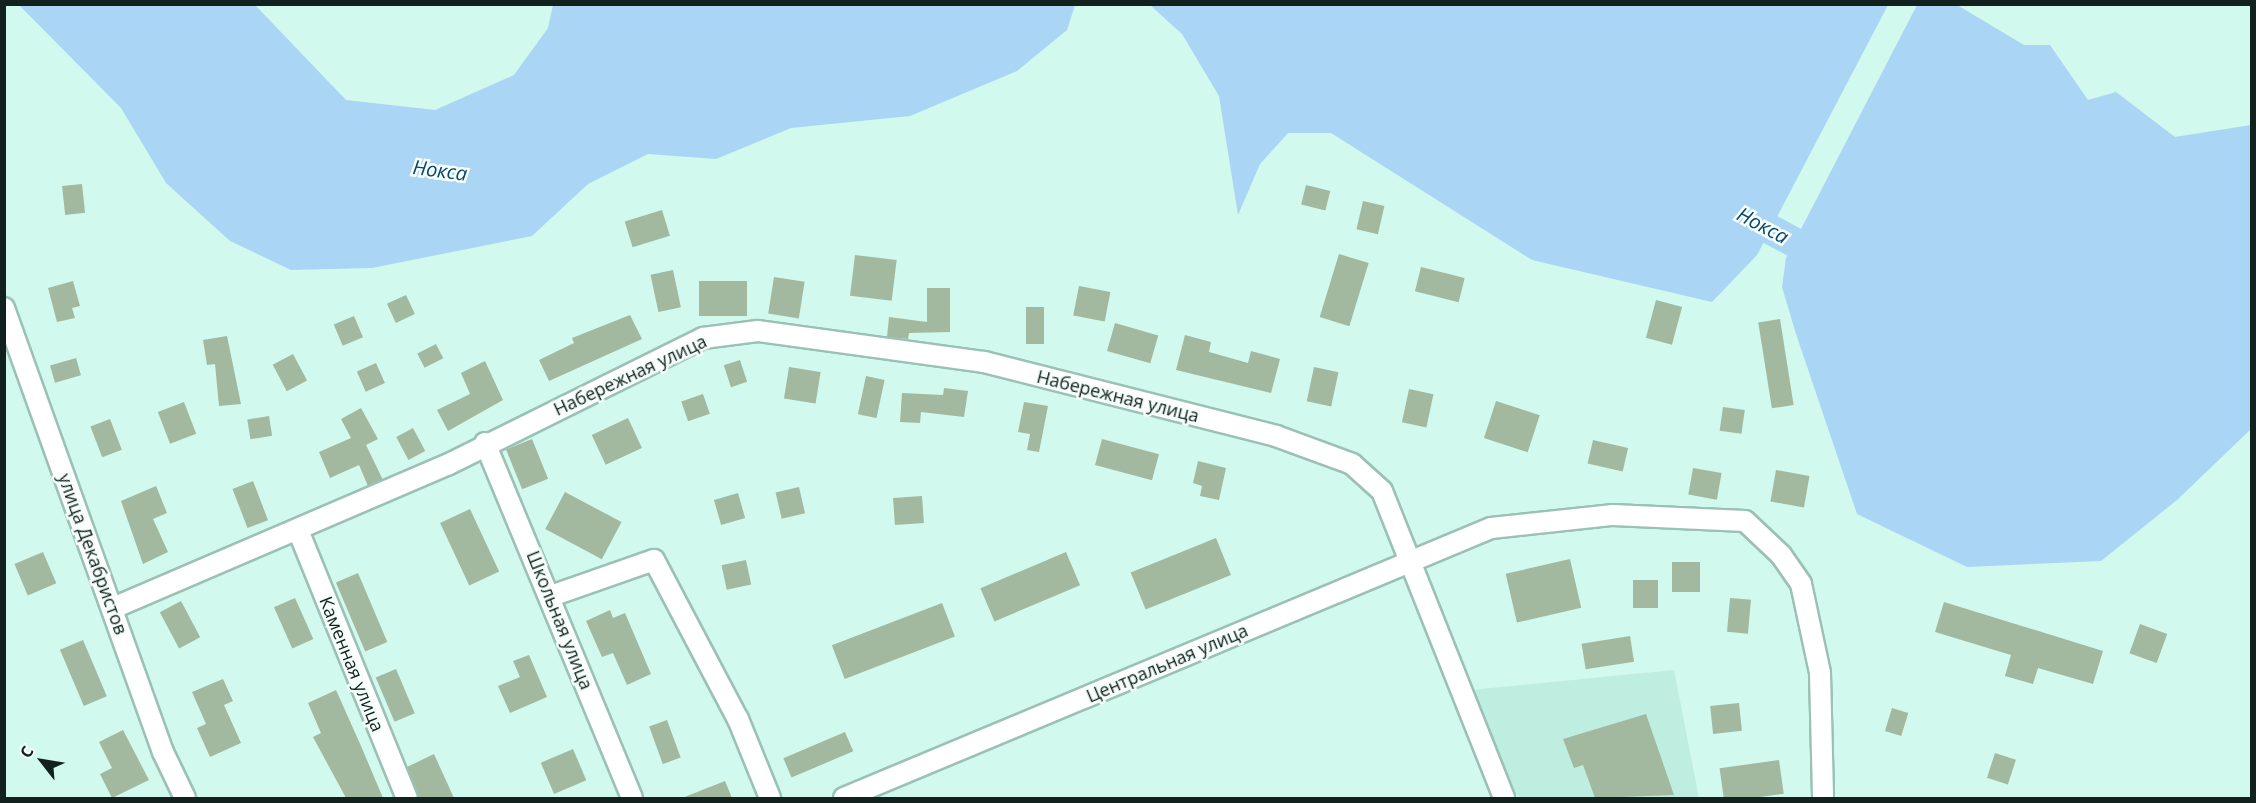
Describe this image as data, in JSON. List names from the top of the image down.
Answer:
{
  "streets": {
    "street": [
      "Набережная улица",
      "улица Декабристов",
      "Школьная улица",
      "Центральная улица",
      "Каменная улица"
    ]
  },
  "crossings": [
    ["Набережная улица", "улица Декабристов"],
    ["Набережная улица", "Школьная улица"],
    ["Набережная улица", "Центральная улица"],
    ["Набережная улица", "Каменная улица"]
  ],
  "water": ["Нокса"],
  "north": "top left"
}
